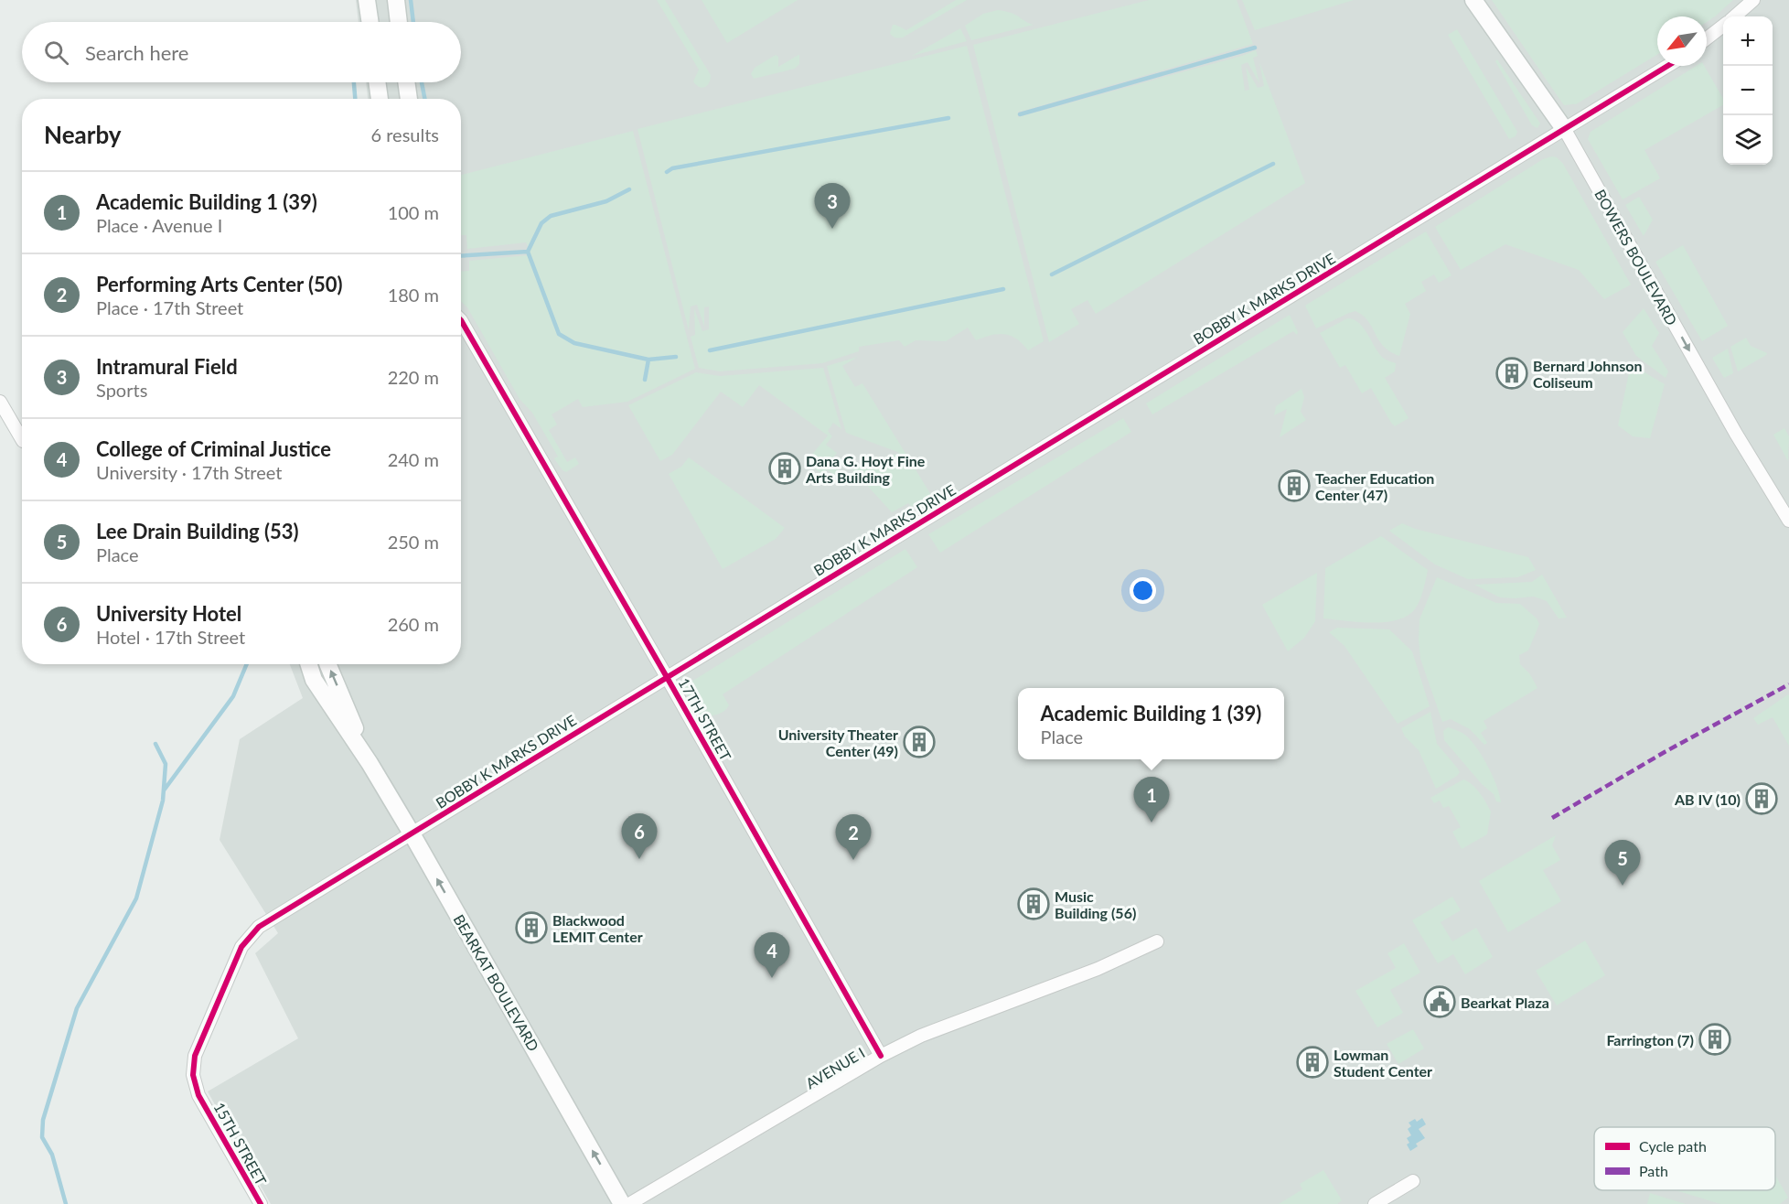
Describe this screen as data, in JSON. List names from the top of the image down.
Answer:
{
  "streets": {
    "street": [
      "BOWERS BOULEVARD",
      "BOBBY K MARKS DRIVE",
      "17TH STREET",
      "BEARKAT BOULEVARD",
      "AVENUE I",
      "15TH STREET"
    ]
  },
  "crossings": [
    ["BOWERS BOULEVARD", "BOBBY K MARKS DRIVE"],
    ["BOBBY K MARKS DRIVE", "17TH STREET"],
    ["BOBBY K MARKS DRIVE", "BEARKAT BOULEVARD"],
    ["BOBBY K MARKS DRIVE", "15TH STREET"],
    ["17TH STREET", "AVENUE I"]
  ],
  "one_way": ["BOWERS BOULEVARD", "BEARKAT BOULEVARD"],
  "places": {
    "building": [
      "Bernard Johnson Coliseum",
      "Dana G. Hoyt Fine Arts Building",
      "Teacher Education Center (47)",
      "University Theater Center (49)",
      "AB IV (10)",
      "Music Building (56)",
      "Blackwood LEMIT Center",
      "Farrington (7)",
      "Lowman Student Center"
    ],
    "public building": ["Bearkat Plaza"]
  },
  "legend": ["Cycle path", "Path"],
  "north": "bottom left",
  "page": {
    "map_buttons": ["+", "−"],
    "search": "Search here",
    "heading": ["Nearby", "6 results"],
    "list": [
      {
        "mark": "1",
        "name": "Academic Building 1 (39)",
        "note": "Place · Avenue I",
        "value": "100 m"
      },
      {
        "mark": "2",
        "name": "Performing Arts Center (50)",
        "note": "Place · 17th Street",
        "value": "180 m"
      },
      {
        "mark": "3",
        "name": "Intramural Field",
        "note": "Sports",
        "value": "220 m"
      },
      {
        "mark": "4",
        "name": "College of Criminal Justice",
        "note": "University · 17th Street",
        "value": "240 m"
      },
      {
        "mark": "5",
        "name": "Lee Drain Building (53)",
        "note": "Place",
        "value": "250 m"
      },
      {
        "mark": "6",
        "name": "University Hotel",
        "note": "Hotel · 17th Street",
        "value": "260 m"
      }
    ],
    "pins": [
      "3",
      "1",
      "6",
      "2",
      "5",
      "4"
    ],
    "popup": ["Academic Building 1 (39)", "Place"]
  }
}
